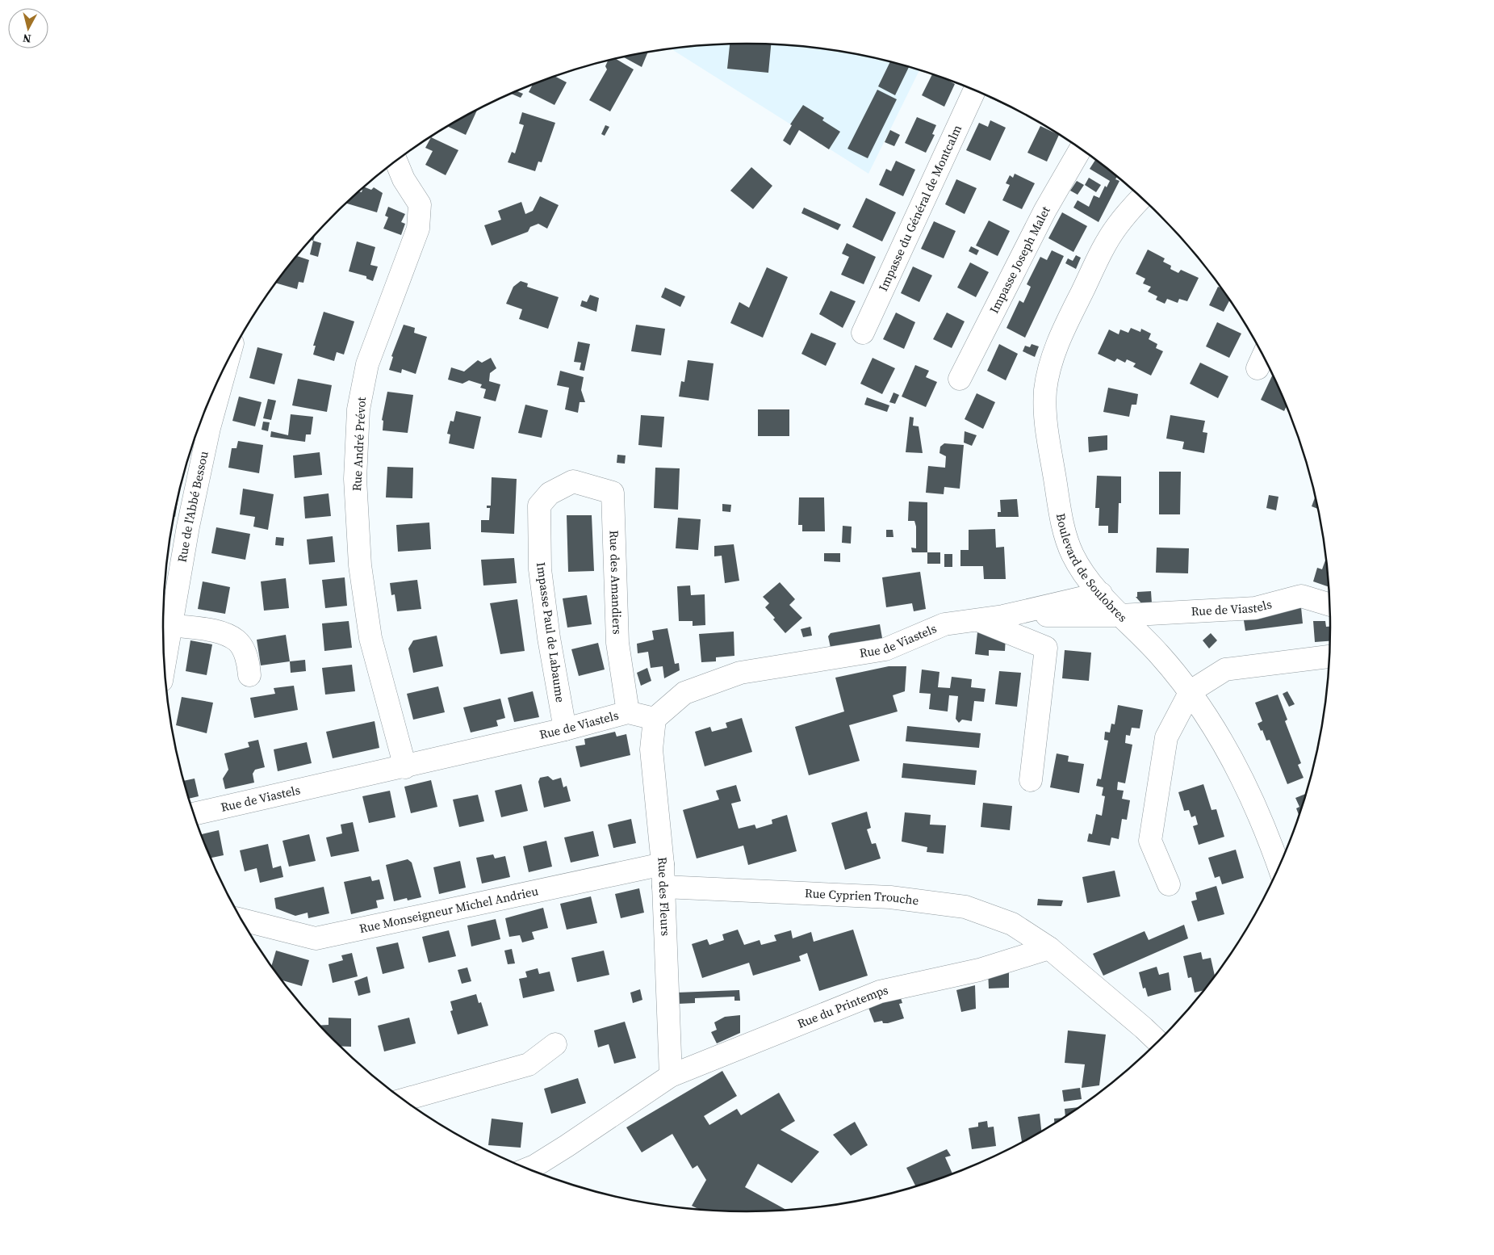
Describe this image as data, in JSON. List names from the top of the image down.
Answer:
{
  "streets": {
    "street": [
      "Impasse du Général de Montcalm",
      "Impasse Joseph Malet",
      "Rue André Prévot",
      "Rue de l'Abbé Bessou",
      "Boulevard de Soulobres",
      "Rue des Amandiers",
      "Rue de Viastels",
      "Impasse Paul de Labaume",
      "Rue des Fleurs",
      "Rue Cyprien Trouche",
      "Rue Monseigneur Michel Andrieu",
      "Rue du Printemps"
    ]
  },
  "crossings": [
    ["Rue André Prévot", "Rue de Viastels"],
    ["Boulevard de Soulobres", "Rue de Viastels"],
    ["Rue des Amandiers", "Rue de Viastels"],
    ["Rue des Amandiers", "Impasse Paul de Labaume"],
    ["Rue de Viastels", "Impasse Paul de Labaume"],
    ["Rue de Viastels", "Rue des Fleurs"],
    ["Rue des Fleurs", "Rue Cyprien Trouche"],
    ["Rue des Fleurs", "Rue Monseigneur Michel Andrieu"],
    ["Rue des Fleurs", "Rue du Printemps"],
    ["Rue Cyprien Trouche", "Rue du Printemps"]
  ],
  "north": "bottom"
}
